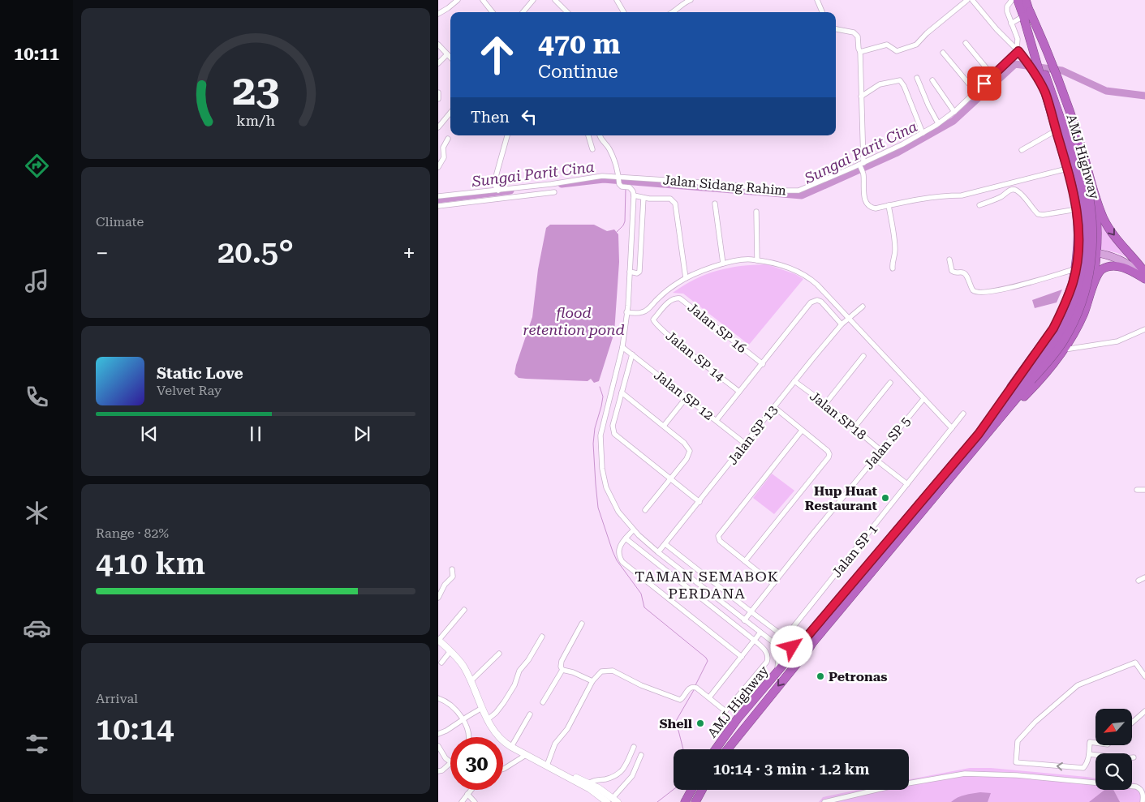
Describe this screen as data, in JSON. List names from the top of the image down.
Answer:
{
  "streets": {
    "highway": ["AMJ Highway"],
    "street": [
      "Jalan Sidang Rahim",
      "Jalan SP 16",
      "Jalan SP 14",
      "Jalan SP 12",
      "Jalan SP18",
      "Jalan SP 13",
      "Jalan SP 5",
      "Jalan SP 1"
    ]
  },
  "crossings": [
    ["Jalan SP 16", "Jalan SP 14"],
    ["Jalan SP 12", "Jalan SP 13"],
    ["Jalan SP18", "Jalan SP 13"],
    ["Jalan SP18", "Jalan SP 5"],
    ["Jalan SP 5", "Jalan SP 1"]
  ],
  "districts": ["TAMAN SEMABOK PERDANA"],
  "water": ["Sungai Parit Cina", "flood retention pond"],
  "places": ["Hup Huat Restaurant", "Petronas", "Shell"],
  "north": "bottom left",
  "page": {
    "tabs": "10:11",
    "turn": ["470 m", "Continue"],
    "then": "Then",
    "tile": [
      "Climate",
      ["Range · 82%", "410 km"],
      ["Arrival", "10:14"]
    ],
    "heat": ["−", "20.5°", "+"],
    "song": ["Static Love", "Velvet Ray"],
    "limit": "30",
    "trip": "10:14 · 3 min · 1.2 km",
    "gauge": ["23", "km/h"]
  }
}
